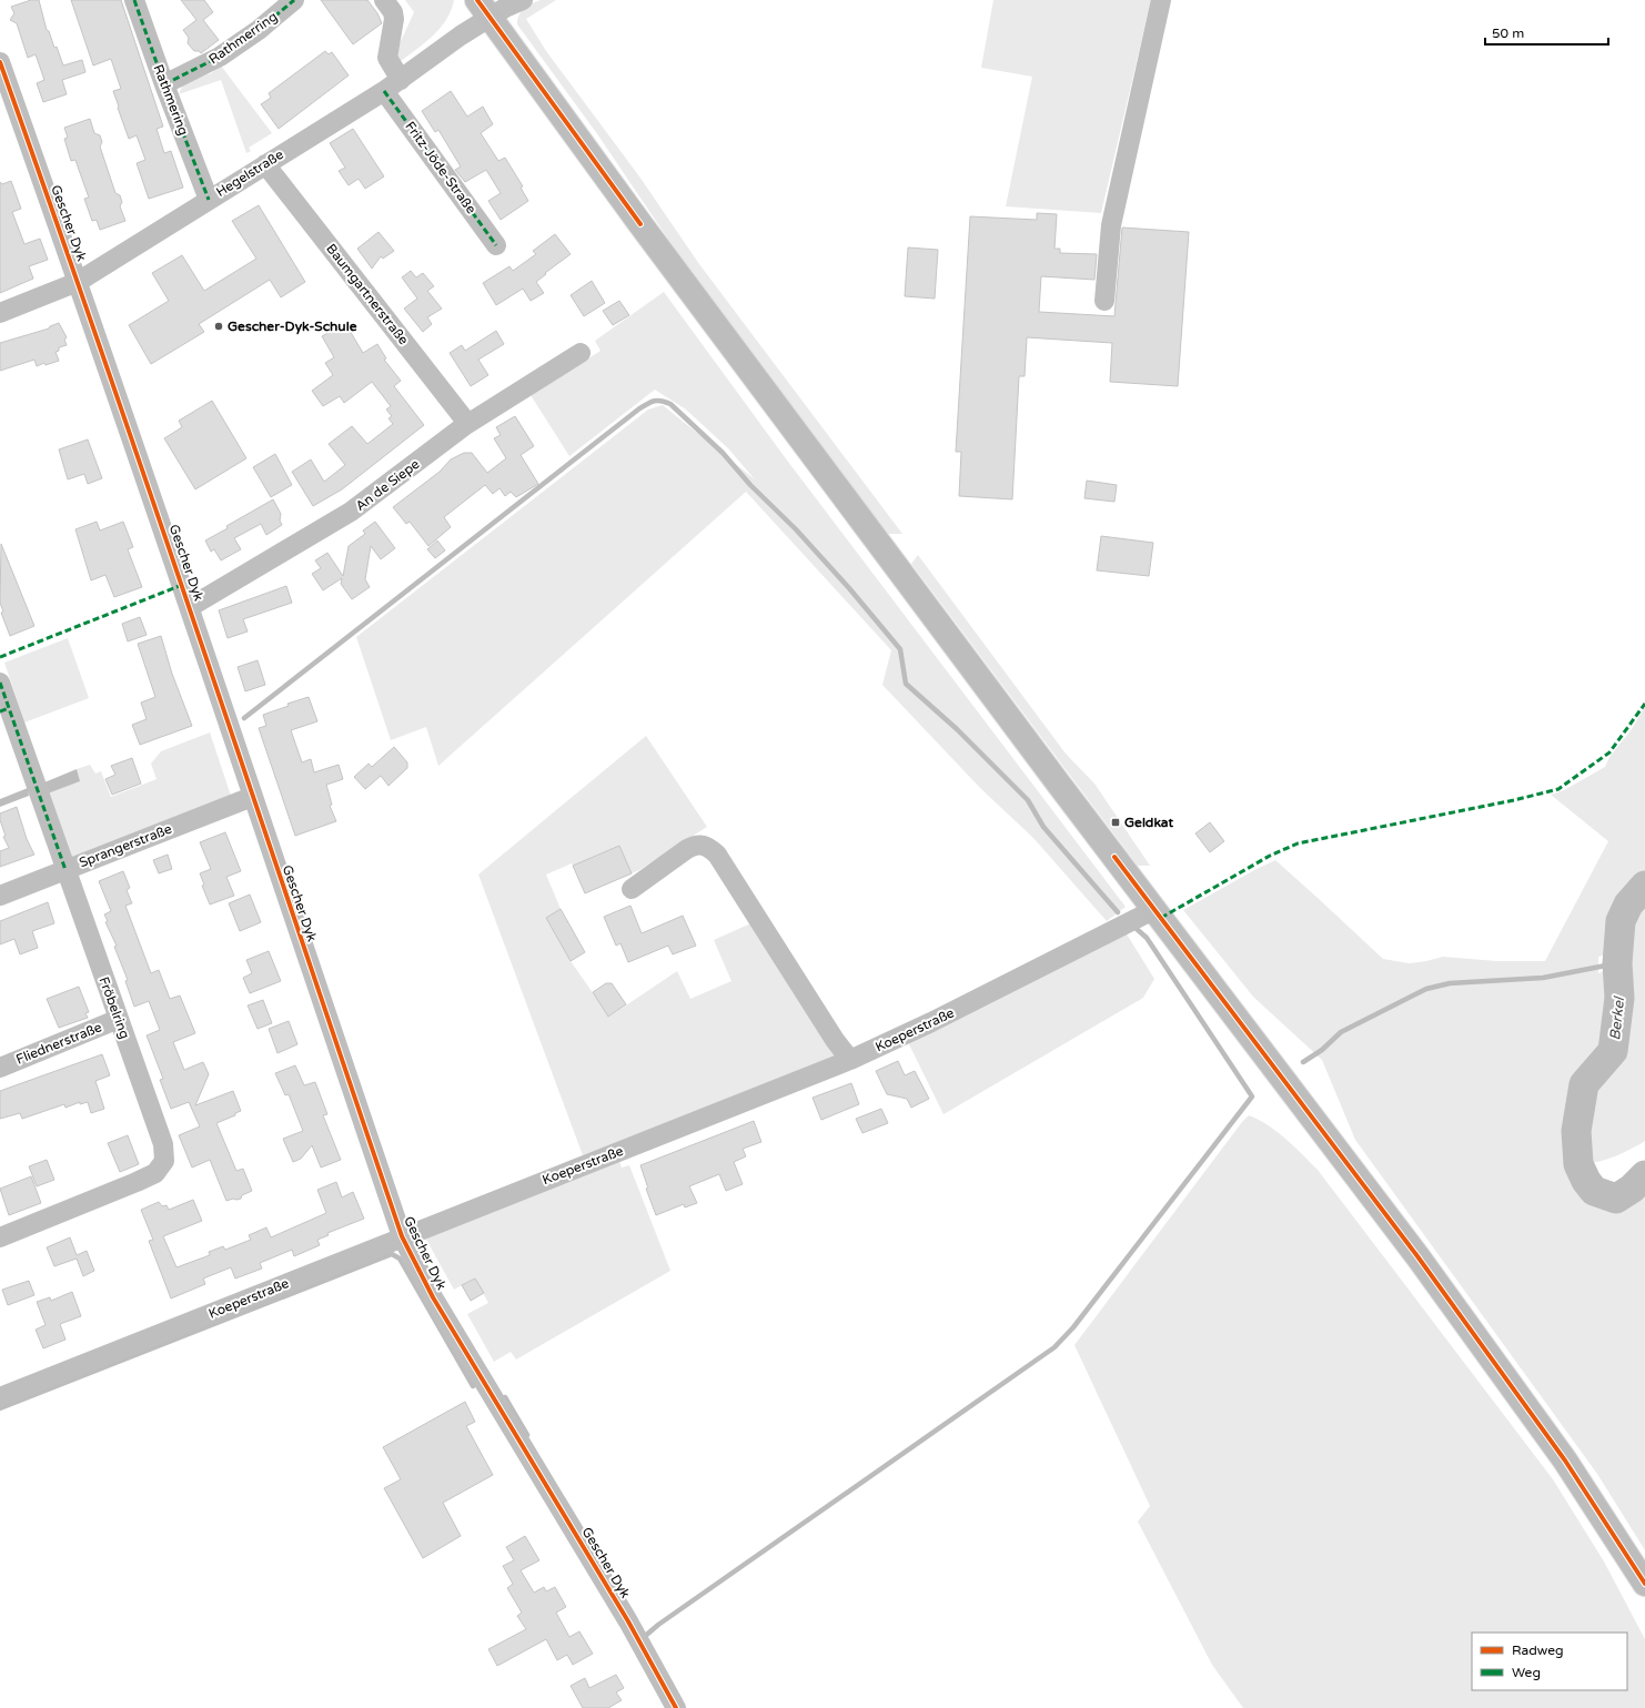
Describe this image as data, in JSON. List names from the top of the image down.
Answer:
{
  "streets": {
    "street": [
      "Rathmerring",
      "Rathmering",
      "Fritz-Jöde-Straße",
      "Hegelstraße",
      "Gescher Dyk",
      "Baumgartnerstraße",
      "An de Siepe",
      "Sprangerstraße",
      "Fröbelring",
      "Koeperstraße",
      "Fliednerstraße"
    ]
  },
  "crossings": [
    ["Rathmerring", "Rathmering"],
    ["Rathmering", "Hegelstraße"],
    ["Fritz-Jöde-Straße", "Hegelstraße"],
    ["Hegelstraße", "Gescher Dyk"],
    ["Hegelstraße", "Baumgartnerstraße"],
    ["Gescher Dyk", "An de Siepe"],
    ["Gescher Dyk", "Sprangerstraße"],
    ["Gescher Dyk", "Koeperstraße"],
    ["Baumgartnerstraße", "An de Siepe"],
    ["Sprangerstraße", "Fröbelring"],
    ["Fröbelring", "Fliednerstraße"]
  ],
  "water": ["Berkel"],
  "places": {
    "other": ["Gescher-Dyk-Schule"],
    "transit": ["Geldkat"]
  },
  "legend": ["Radweg", "Weg"],
  "scale_bar": "50 m"
}
